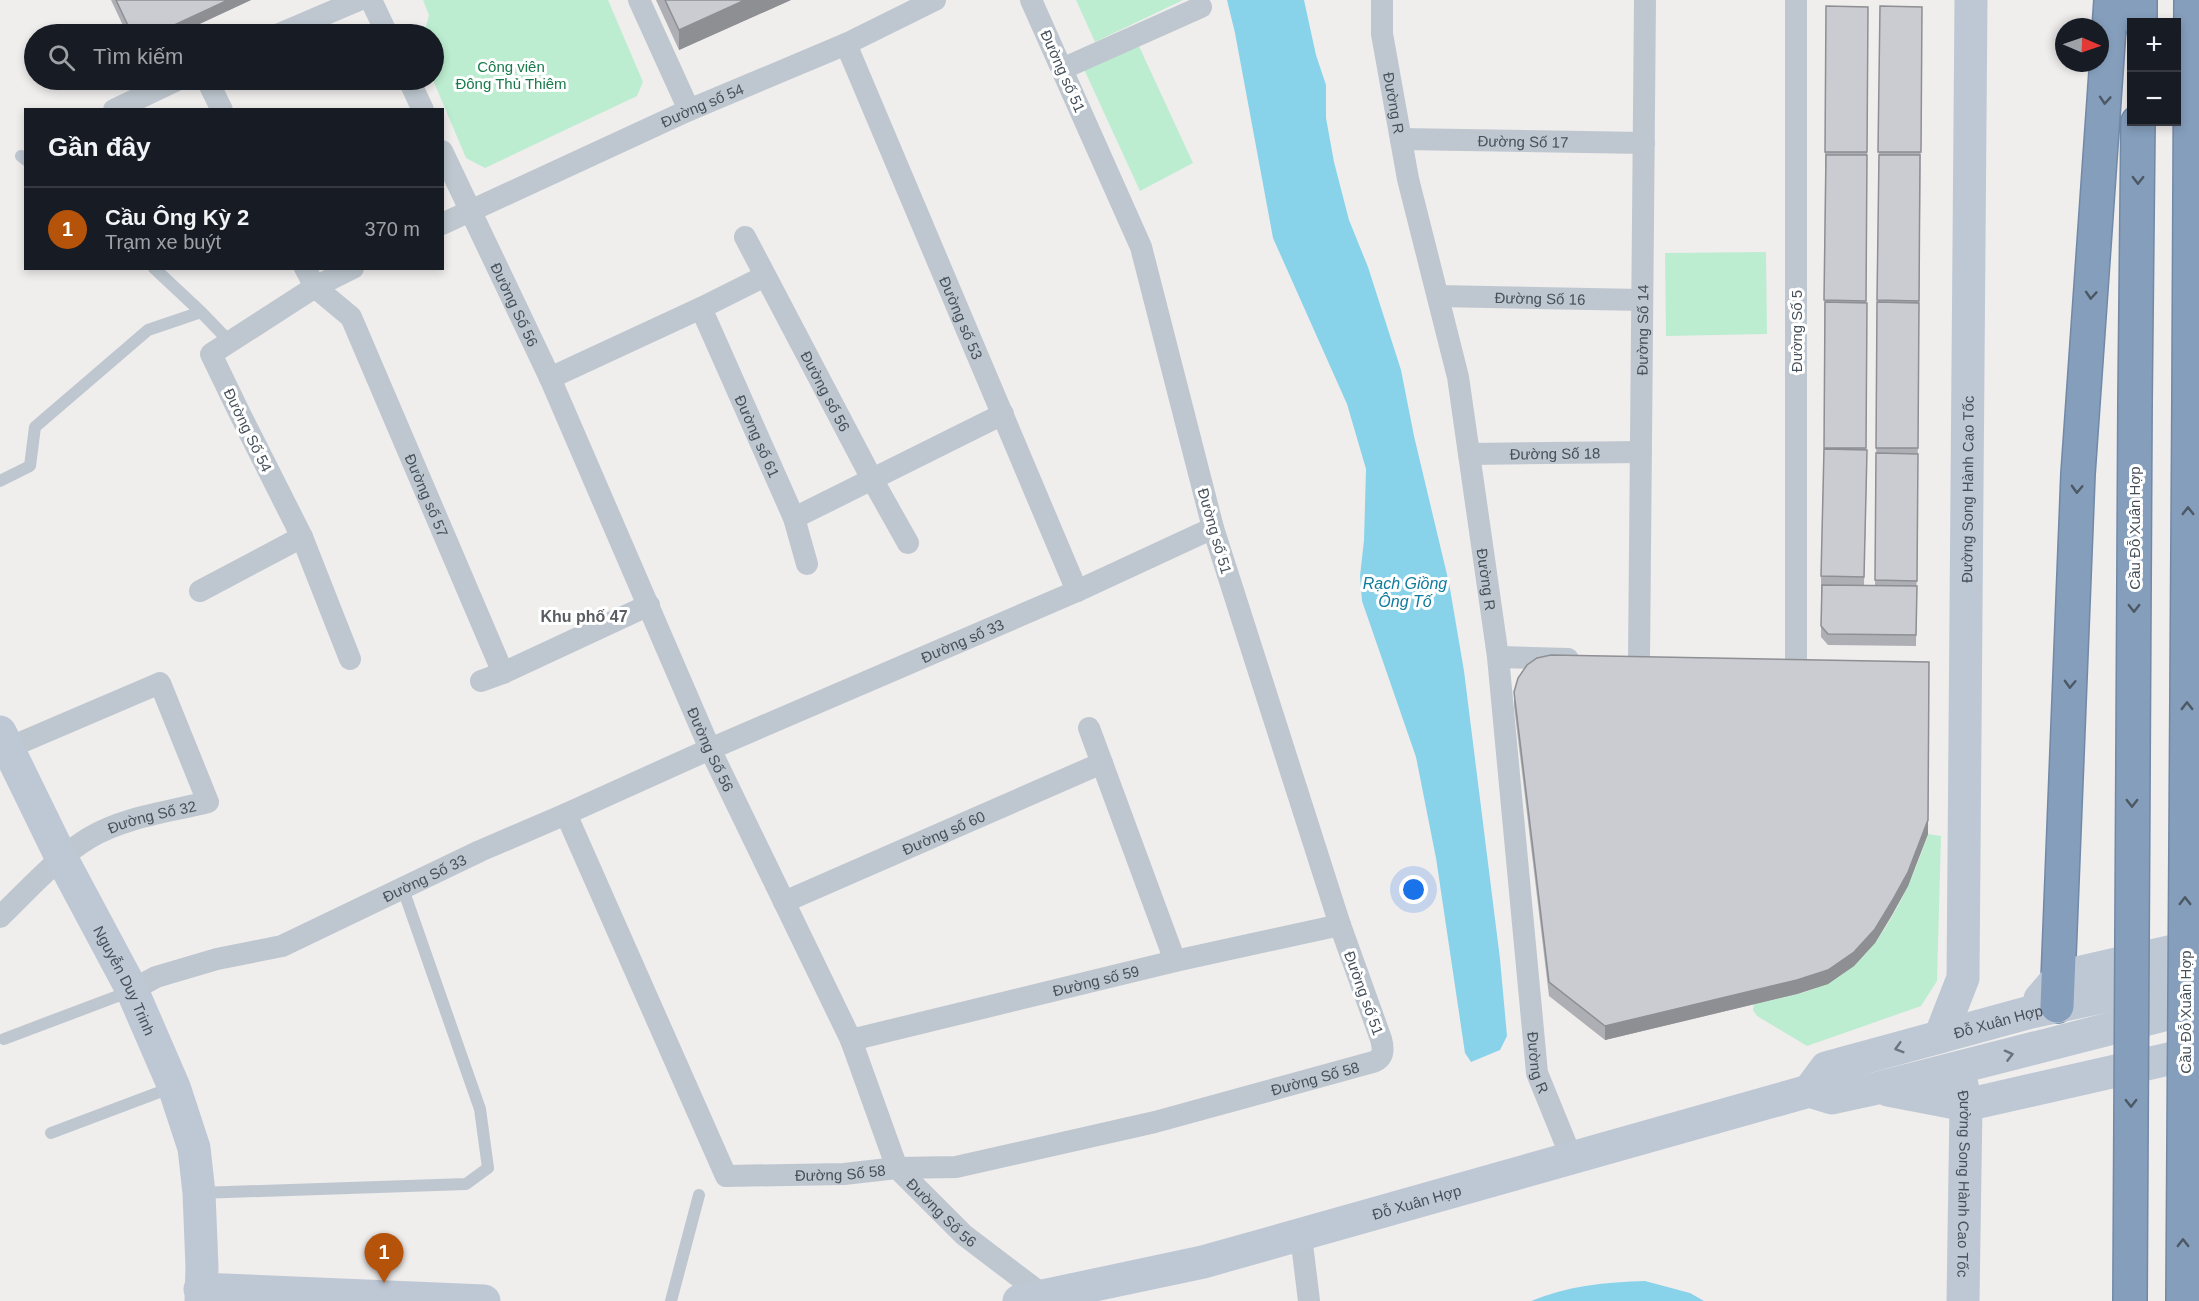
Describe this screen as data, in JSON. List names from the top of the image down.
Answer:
{
  "streets": {
    "highway": ["Cầu Đỗ Xuân Hợp"],
    "main road": ["Đường Song Hành Cao Tốc", "Nguyễn Duy Trinh", "Đỗ Xuân Hợp"],
    "street": [
      "Đường số 51",
      "Đường R",
      "Đường số 54",
      "Đường Số 17",
      "Đường Số 16",
      "Đường Số 56",
      "Đường số 53",
      "Đường Số 14",
      "Đường Số 5",
      "Đường số 56",
      "Đường Số 54",
      "Đường số 61",
      "Đường Số 18",
      "Đường số 57",
      "Đường số 33",
      "Đường Số 32",
      "Đường số 60",
      "Đường Số 33",
      "Đường số 59",
      "Đường Số 58"
    ]
  },
  "crossings": [
    ["Đường số 51", "Đường số 33"],
    ["Đường số 51", "Đường số 59"],
    ["Đường số 51", "Đường Số 58"],
    ["Đường R", "Đường Số 17"],
    ["Đường R", "Đường Số 16"],
    ["Đường R", "Đường Số 18"],
    ["Đường R", "Đỗ Xuân Hợp"],
    ["Đường số 54", "Đường Số 56"],
    ["Đường số 54", "Đường số 53"],
    ["Đường Số 17", "Đường Số 14"],
    ["Đường Số 16", "Đường Số 14"],
    ["Đường Số 56", "Đường số 33"],
    ["Đường Số 56", "Đường số 60"],
    ["Đường Số 56", "Đường Số 33"],
    ["Đường Số 56", "Đường số 59"],
    ["Đường Số 56", "Đỗ Xuân Hợp"],
    ["Đường Số 56", "Đường Số 58"],
    ["Đường số 53", "Đường số 33"],
    ["Đường Số 14", "Đường Số 18"],
    ["Đường Số 54", "Đường số 57"],
    ["Đường Song Hành Cao Tốc", "Đỗ Xuân Hợp"],
    ["Đường số 33", "Đường Số 33"],
    ["Đường Số 32", "Nguyễn Duy Trinh"],
    ["Đường Số 33", "Nguyễn Duy Trinh"],
    ["Đường Số 33", "Đường Số 58"]
  ],
  "districts": ["Khu phố 47"],
  "water": ["Rạch Giồng Ông Tố"],
  "parks": ["Công viên Đông Thủ Thiêm"],
  "north": "right",
  "page": {
    "map_buttons": ["+", "−"],
    "search": "Tìm kiếm",
    "heading": "Gần đây",
    "list": [
      {
        "mark": "1",
        "name": "Cầu Ông Kỳ 2",
        "note": "Trạm xe buýt",
        "value": "370 m"
      }
    ],
    "pins": "1"
  }
}
